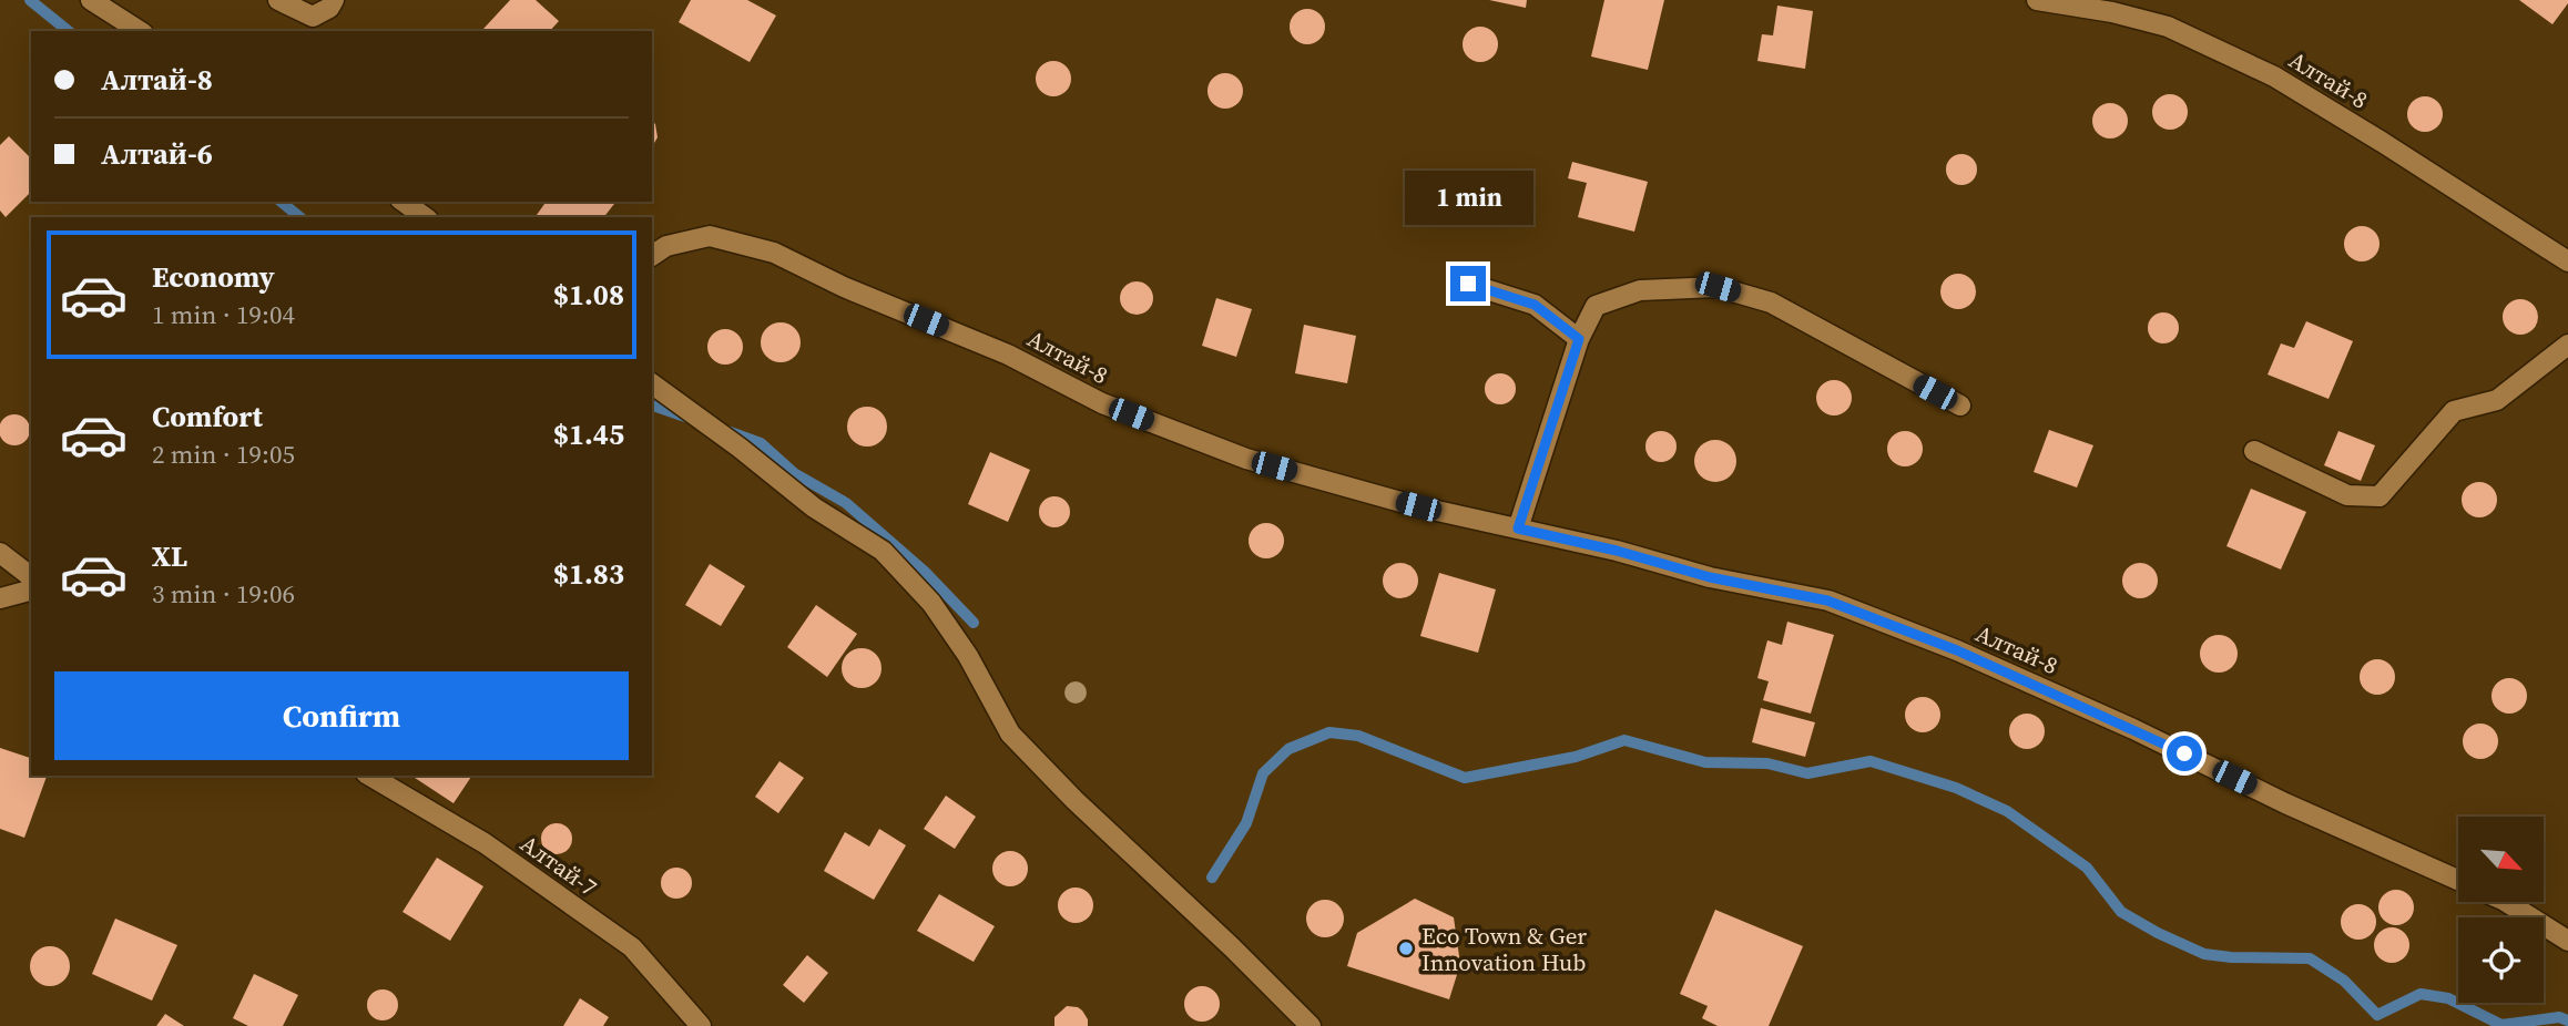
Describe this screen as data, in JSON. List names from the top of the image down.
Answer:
{
  "streets": {
    "street": ["Алтай-8", "Алтай-7"]
  },
  "places": ["Eco Town & Ger Innovation Hub"],
  "north": "bottom right",
  "page": {
    "banner": ["Алтай-8", "Алтай-6"],
    "bubble": "1 min",
    "list": [
      {
        "name": "Economy",
        "note": "1 min · 19:04",
        "value": "$1.08"
      },
      {
        "name": "Comfort",
        "note": "2 min · 19:05",
        "value": "$1.45"
      },
      {
        "name": "XL",
        "note": "3 min · 19:06",
        "value": "$1.83"
      }
    ],
    "buttons": "Confirm"
  }
}
